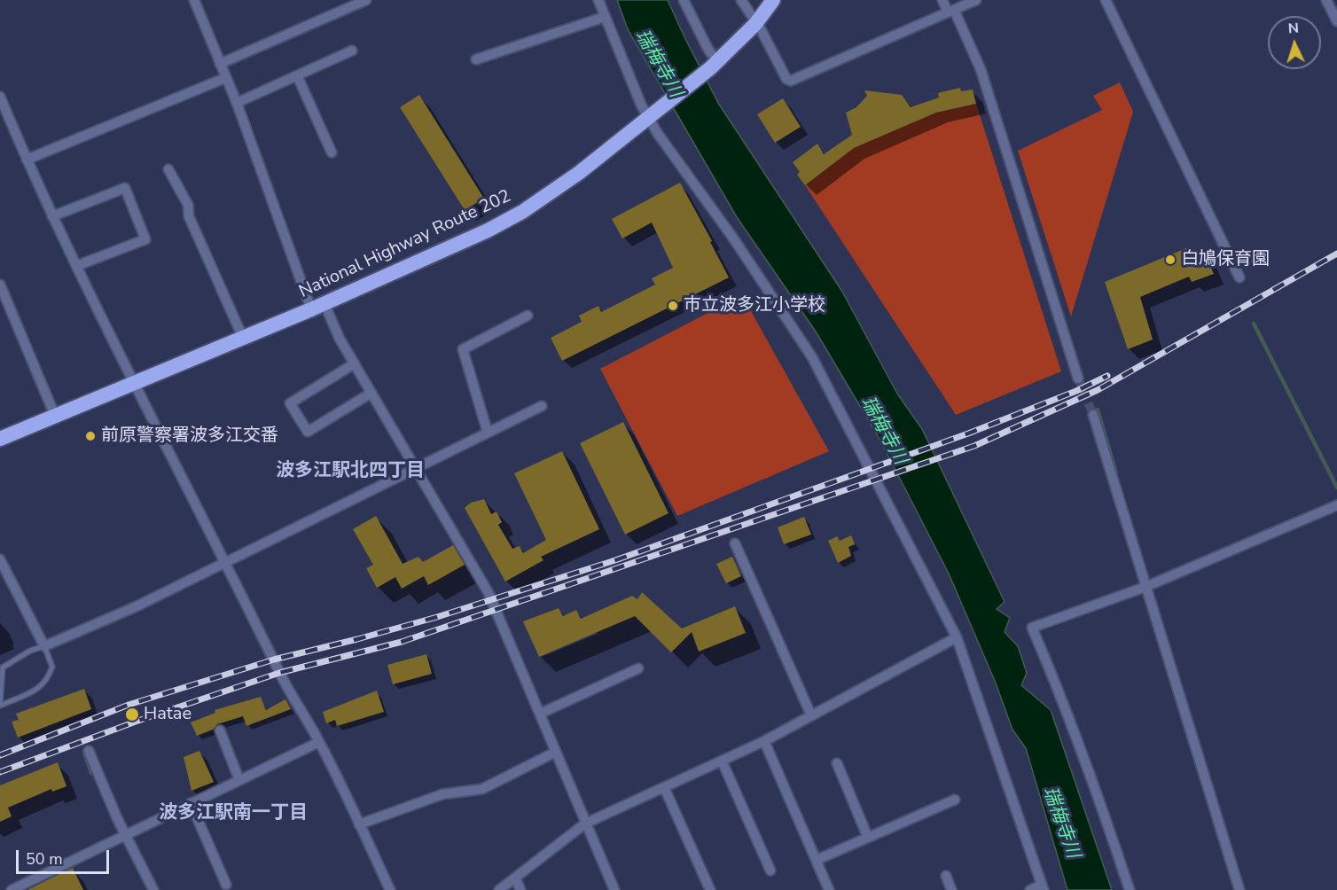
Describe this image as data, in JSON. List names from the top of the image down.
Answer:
{
  "streets": {
    "highway": ["National Highway Route 202"]
  },
  "districts": ["波多江駅北四丁目", "波多江駅南一丁目"],
  "water": ["瑞梅寺川"],
  "places": [
    "白鳩保育園",
    "市立波多江小学校",
    "前原警察署波多江交番",
    "Hatae"
  ],
  "scale_bar": "50 m",
  "north": "top"
}
